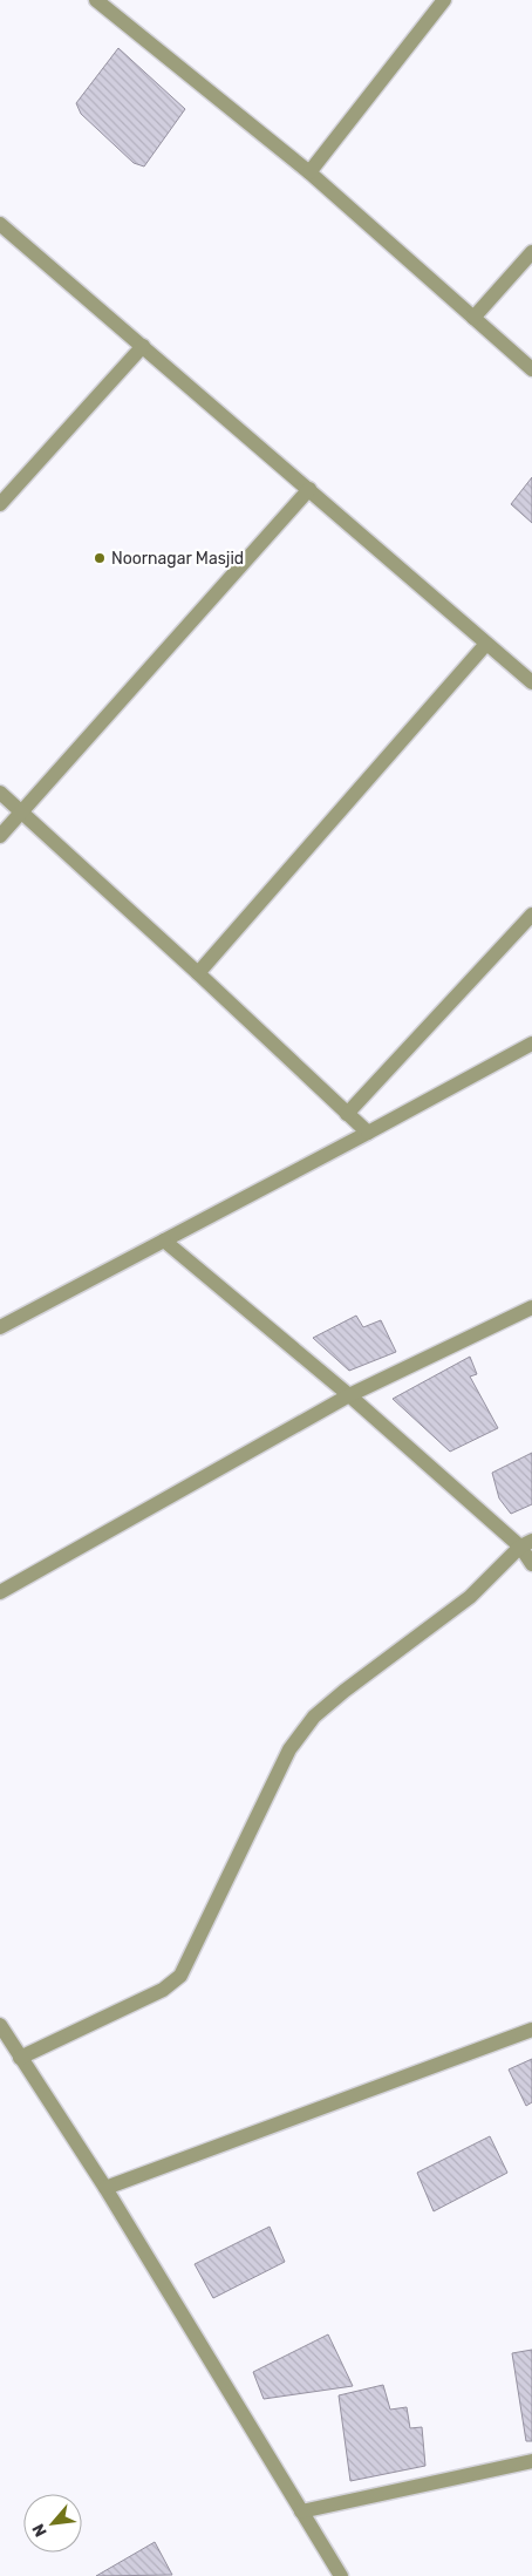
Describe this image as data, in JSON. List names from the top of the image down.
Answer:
{
  "places": ["Noornagar Masjid"],
  "north": "bottom left"
}
